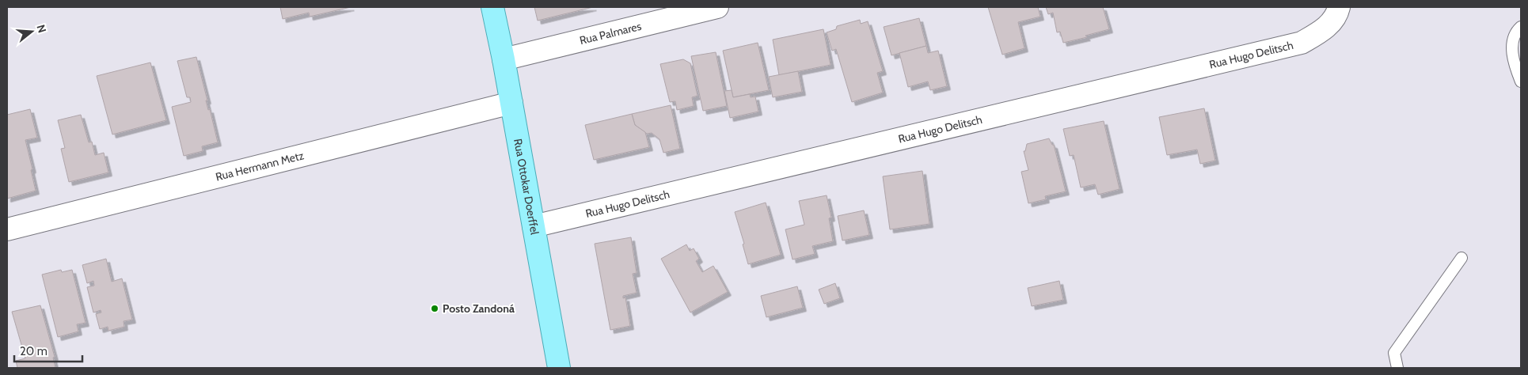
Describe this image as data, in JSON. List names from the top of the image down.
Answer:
{
  "streets": {
    "main road": ["Rua Ottokar Doerffel"],
    "street": ["Rua Palmares", "Rua Hugo Delitsch", "Rua Hermann Metz"]
  },
  "crossings": [
    ["Rua Palmares", "Rua Ottokar Doerffel"],
    ["Rua Hugo Delitsch", "Rua Ottokar Doerffel"],
    ["Rua Hermann Metz", "Rua Ottokar Doerffel"]
  ],
  "places": ["Posto Zandoná"],
  "scale_bar": "20 m",
  "north": "right"
}
